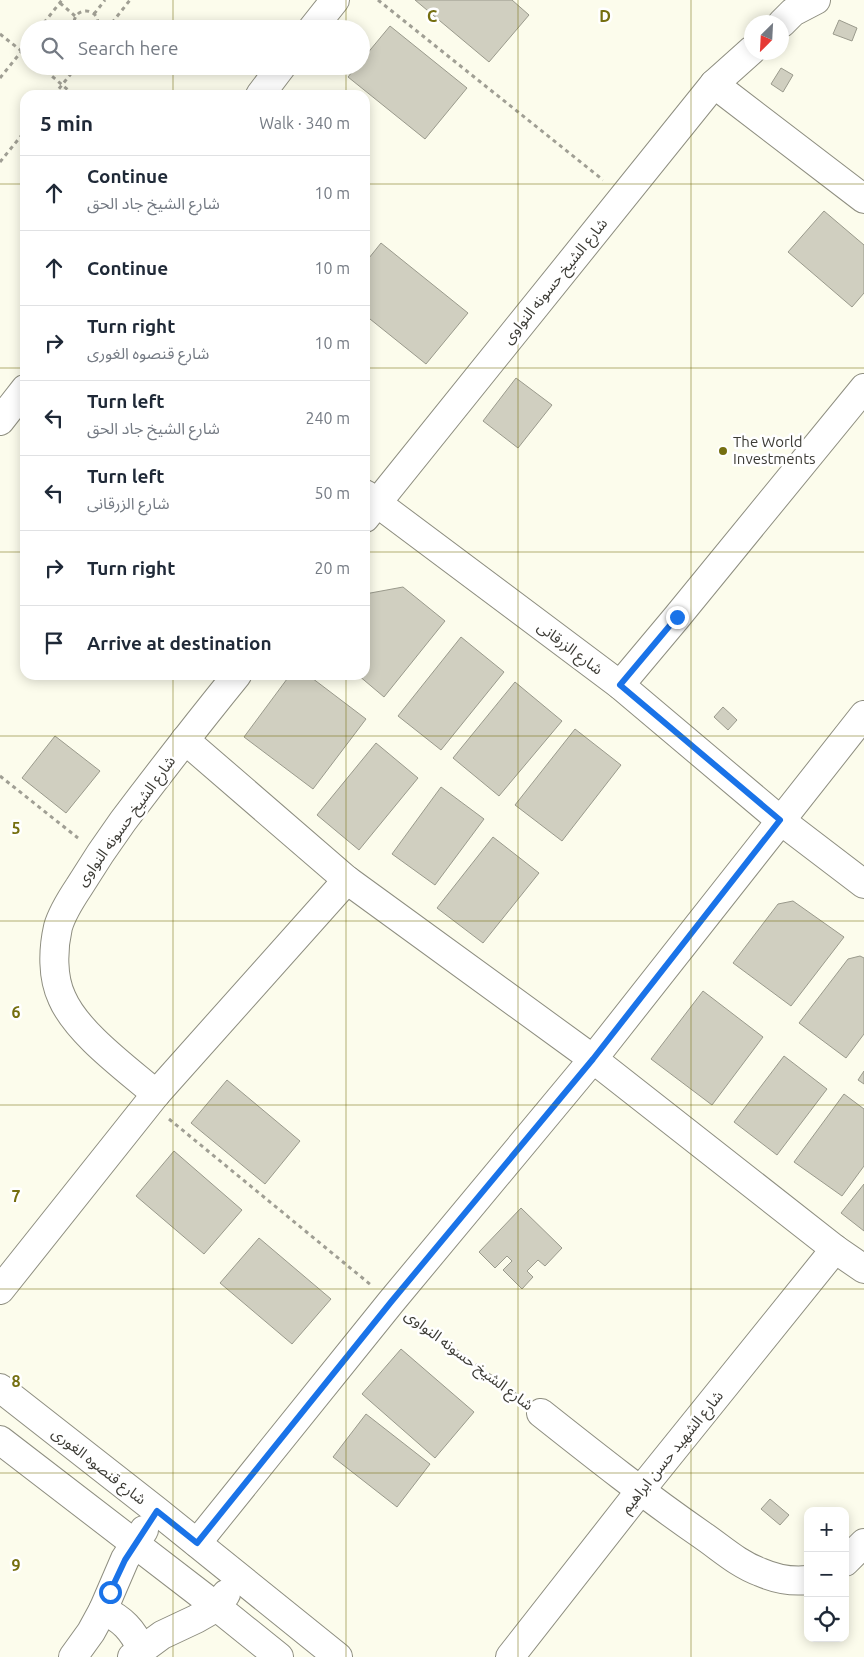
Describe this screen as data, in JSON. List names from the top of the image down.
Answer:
{
  "streets": {
    "street": [
      "شارع الشيخ حسونه النواوى",
      "شارع الزرقانى",
      "شارع الشهيد حسن ابراهيم",
      "شارع قنصوه الغورى"
    ]
  },
  "crossings": [
    ["شارع الشيخ حسونه النواوى", "شارع الشهيد حسن ابراهيم"]
  ],
  "places": ["The World Investments"],
  "north": "bottom left",
  "page": {
    "search": "Search here",
    "heading": ["5 min", "Walk · 340 m"],
    "list": [
      ["Continue", "شارع الشيخ جاد الحق", "10 m"],
      ["Continue", "10 m"],
      ["Turn right", "شارع قنصوه الغورى", "10 m"],
      ["Turn left", "شارع الشيخ جاد الحق", "240 m"],
      ["Turn left", "شارع الزرقانى", "50 m"],
      ["Turn right", "20 m"],
      "Arrive at destination"
    ],
    "map_buttons": ["+", "−"]
  },
  "grid": {
    "columns": ["C", "D"],
    "rows": [
      "5",
      "6",
      "7",
      "8",
      "9"
    ]
  }
}
